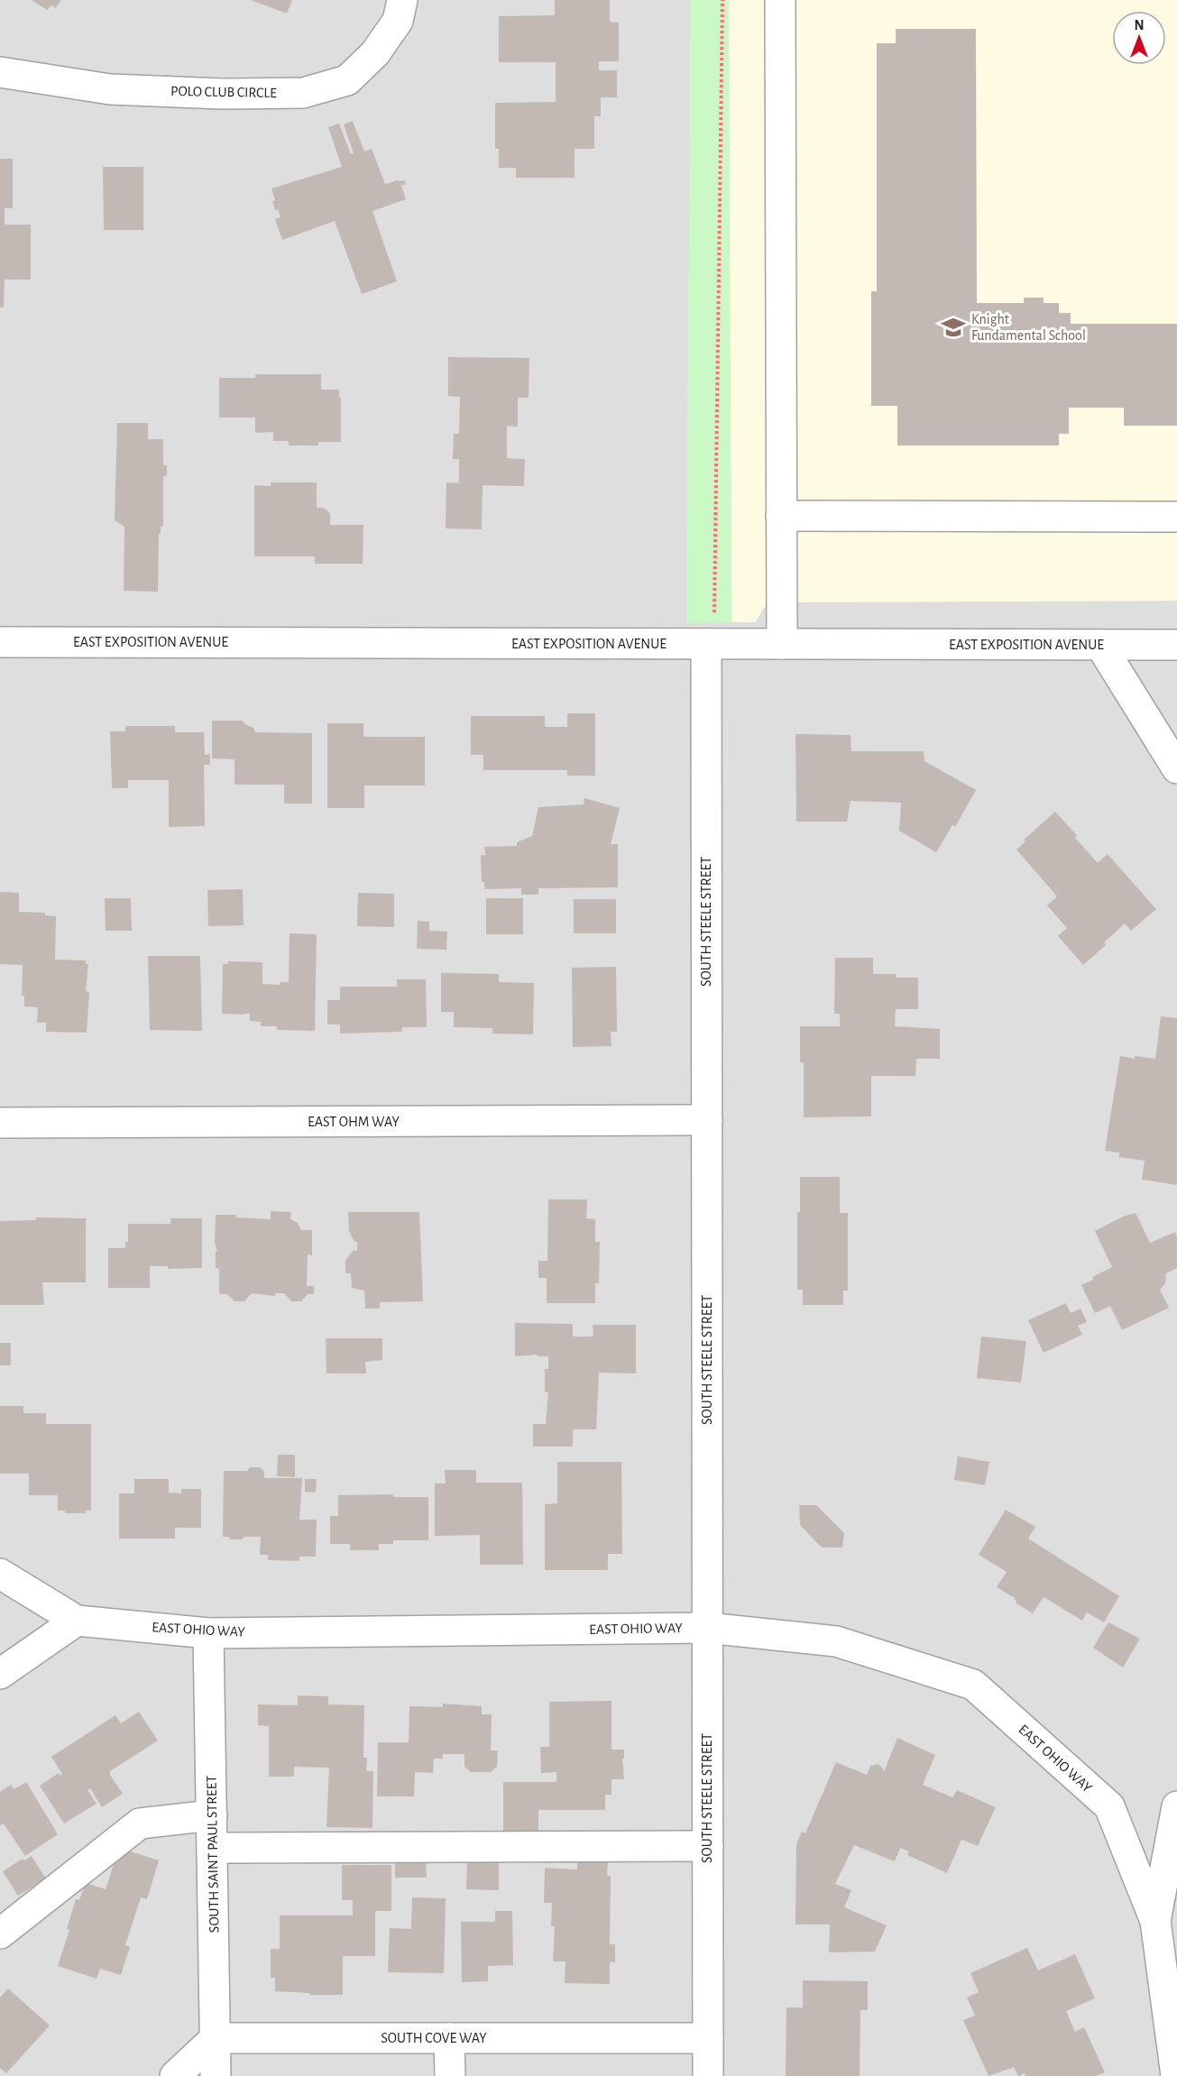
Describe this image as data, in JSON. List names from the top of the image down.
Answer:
{
  "streets": {
    "street": [
      "POLO CLUB CIRCLE",
      "EAST EXPOSITION AVENUE",
      "SOUTH STEELE STREET",
      "EAST OHM WAY",
      "EAST OHIO WAY",
      "SOUTH SAINT PAUL STREET",
      "SOUTH COVE WAY"
    ]
  },
  "crossings": [
    ["EAST EXPOSITION AVENUE", "SOUTH STEELE STREET"],
    ["SOUTH STEELE STREET", "EAST OHM WAY"],
    ["SOUTH STEELE STREET", "EAST OHIO WAY"],
    ["SOUTH STEELE STREET", "SOUTH COVE WAY"],
    ["EAST OHIO WAY", "SOUTH SAINT PAUL STREET"],
    ["SOUTH SAINT PAUL STREET", "SOUTH COVE WAY"]
  ],
  "places": {
    "school or university": ["Knight Fundamental School"]
  },
  "north": "top"
}
